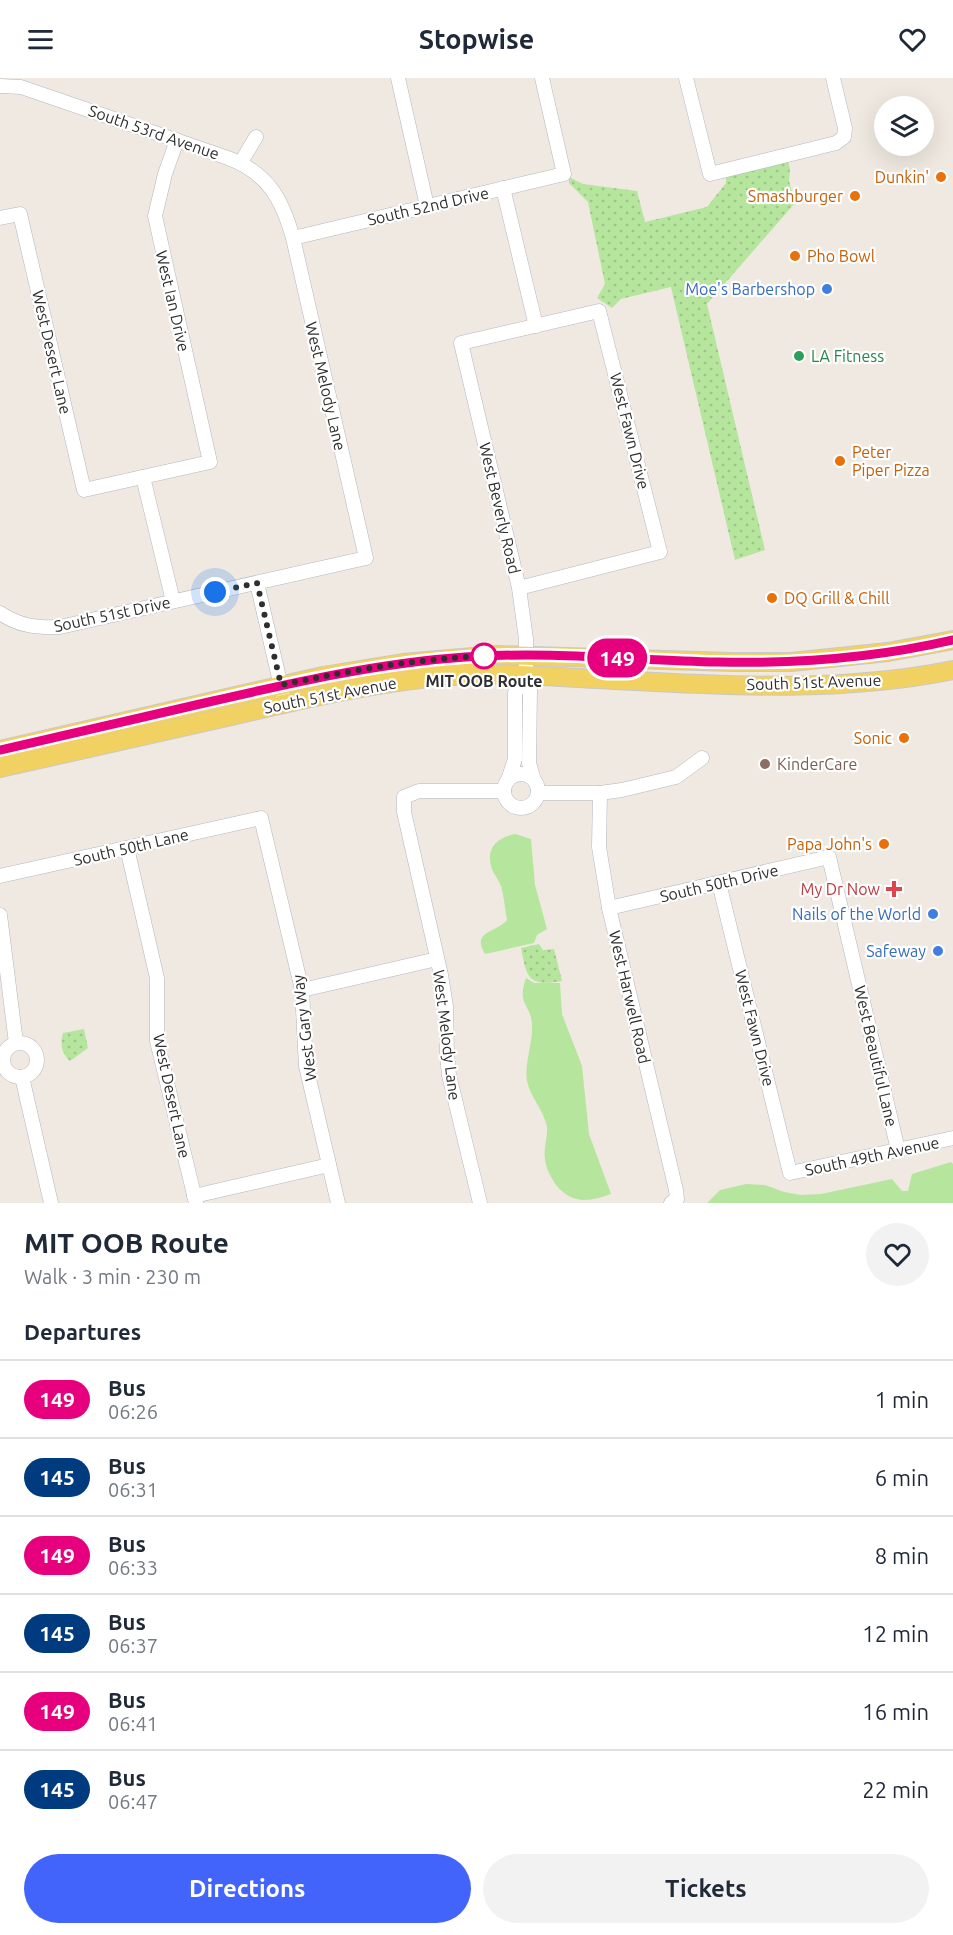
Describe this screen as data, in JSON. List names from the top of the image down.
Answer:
{
  "streets": {
    "main road": ["South 51st Avenue"],
    "street": [
      "South 53rd Avenue",
      "South 52nd Drive",
      "West Ian Drive",
      "West Desert Lane",
      "West Melody Lane",
      "West Fawn Drive",
      "West Beverly Road",
      "South 51st Drive",
      "South 50th Lane",
      "South 50th Drive",
      "West Harwell Road",
      "West Gary Way",
      "West Beautiful Lane",
      "South 49th Avenue"
    ]
  },
  "crossings": [
    ["South 53rd Avenue", "West Ian Drive"],
    ["South 53rd Avenue", "West Melody Lane"],
    ["South 52nd Drive", "West Melody Lane"],
    ["West Ian Drive", "West Desert Lane"],
    ["West Desert Lane", "South 50th Lane"],
    ["West Melody Lane", "West Beverly Road"],
    ["West Melody Lane", "South 51st Drive"],
    ["West Fawn Drive", "West Beverly Road"],
    ["West Fawn Drive", "South 50th Drive"],
    ["West Fawn Drive", "South 49th Avenue"],
    ["West Beverly Road", "South 51st Avenue"],
    ["South 50th Lane", "West Gary Way"],
    ["South 50th Drive", "West Harwell Road"],
    ["South 50th Drive", "West Beautiful Lane"],
    ["West Beautiful Lane", "South 49th Avenue"]
  ],
  "places": {
    "other": [
      "Dunkin'",
      "Smashburger",
      "Pho Bowl",
      "Moe's Barbershop",
      "LA Fitness",
      "Peter Piper Pizza",
      "DQ Grill & Chill",
      "MIT OOB Route",
      "Sonic",
      "KinderCare",
      "Papa John's",
      "Nails of the World",
      "Safeway"
    ],
    "health": ["My Dr Now"]
  },
  "lines": ["bus line 149"],
  "page": {
    "header": "Stopwise",
    "on_map": "149",
    "heading": [
      ["MIT OOB Route", "Walk · 3 min · 230 m"],
      "Departures"
    ],
    "list": [
      {
        "mark": "149",
        "name": "Bus",
        "note": "06:26",
        "value": "1 min"
      },
      {
        "mark": "145",
        "name": "Bus",
        "note": "06:31",
        "value": "6 min"
      },
      {
        "mark": "149",
        "name": "Bus",
        "note": "06:33",
        "value": "8 min"
      },
      {
        "mark": "145",
        "name": "Bus",
        "note": "06:37",
        "value": "12 min"
      },
      {
        "mark": "149",
        "name": "Bus",
        "note": "06:41",
        "value": "16 min"
      },
      {
        "mark": "145",
        "name": "Bus",
        "note": "06:47",
        "value": "22 min"
      }
    ],
    "buttons": ["Directions", "Tickets"]
  }
}
